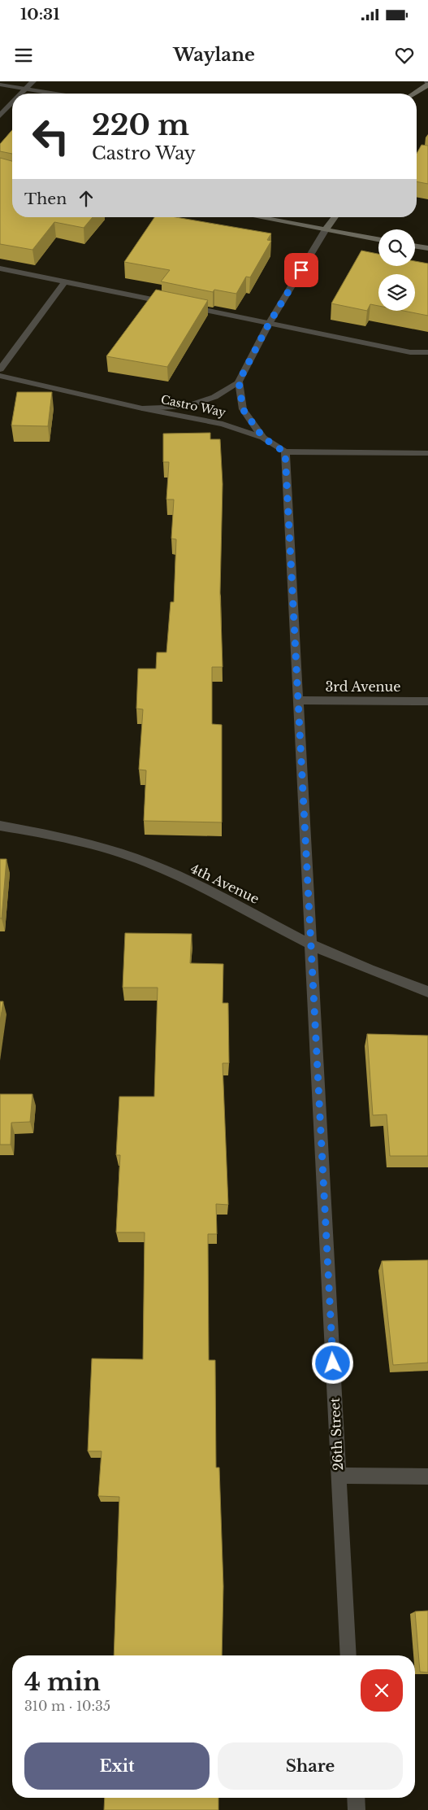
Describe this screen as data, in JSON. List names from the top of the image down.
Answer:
{
  "streets": {
    "street": [
      "Castro Way",
      "3rd Avenue",
      "4th Avenue",
      "26th Street"
    ]
  },
  "crossings": [
    ["Castro Way", "26th Street"],
    ["3rd Avenue", "26th Street"],
    ["4th Avenue", "26th Street"]
  ],
  "page": {
    "status": "10:31",
    "header": "Waylane",
    "turn": ["220 m", "Castro Way"],
    "then": "Then",
    "heading": ["4 min", "310 m · 10:35"],
    "buttons": ["Exit", "Share"]
  }
}
